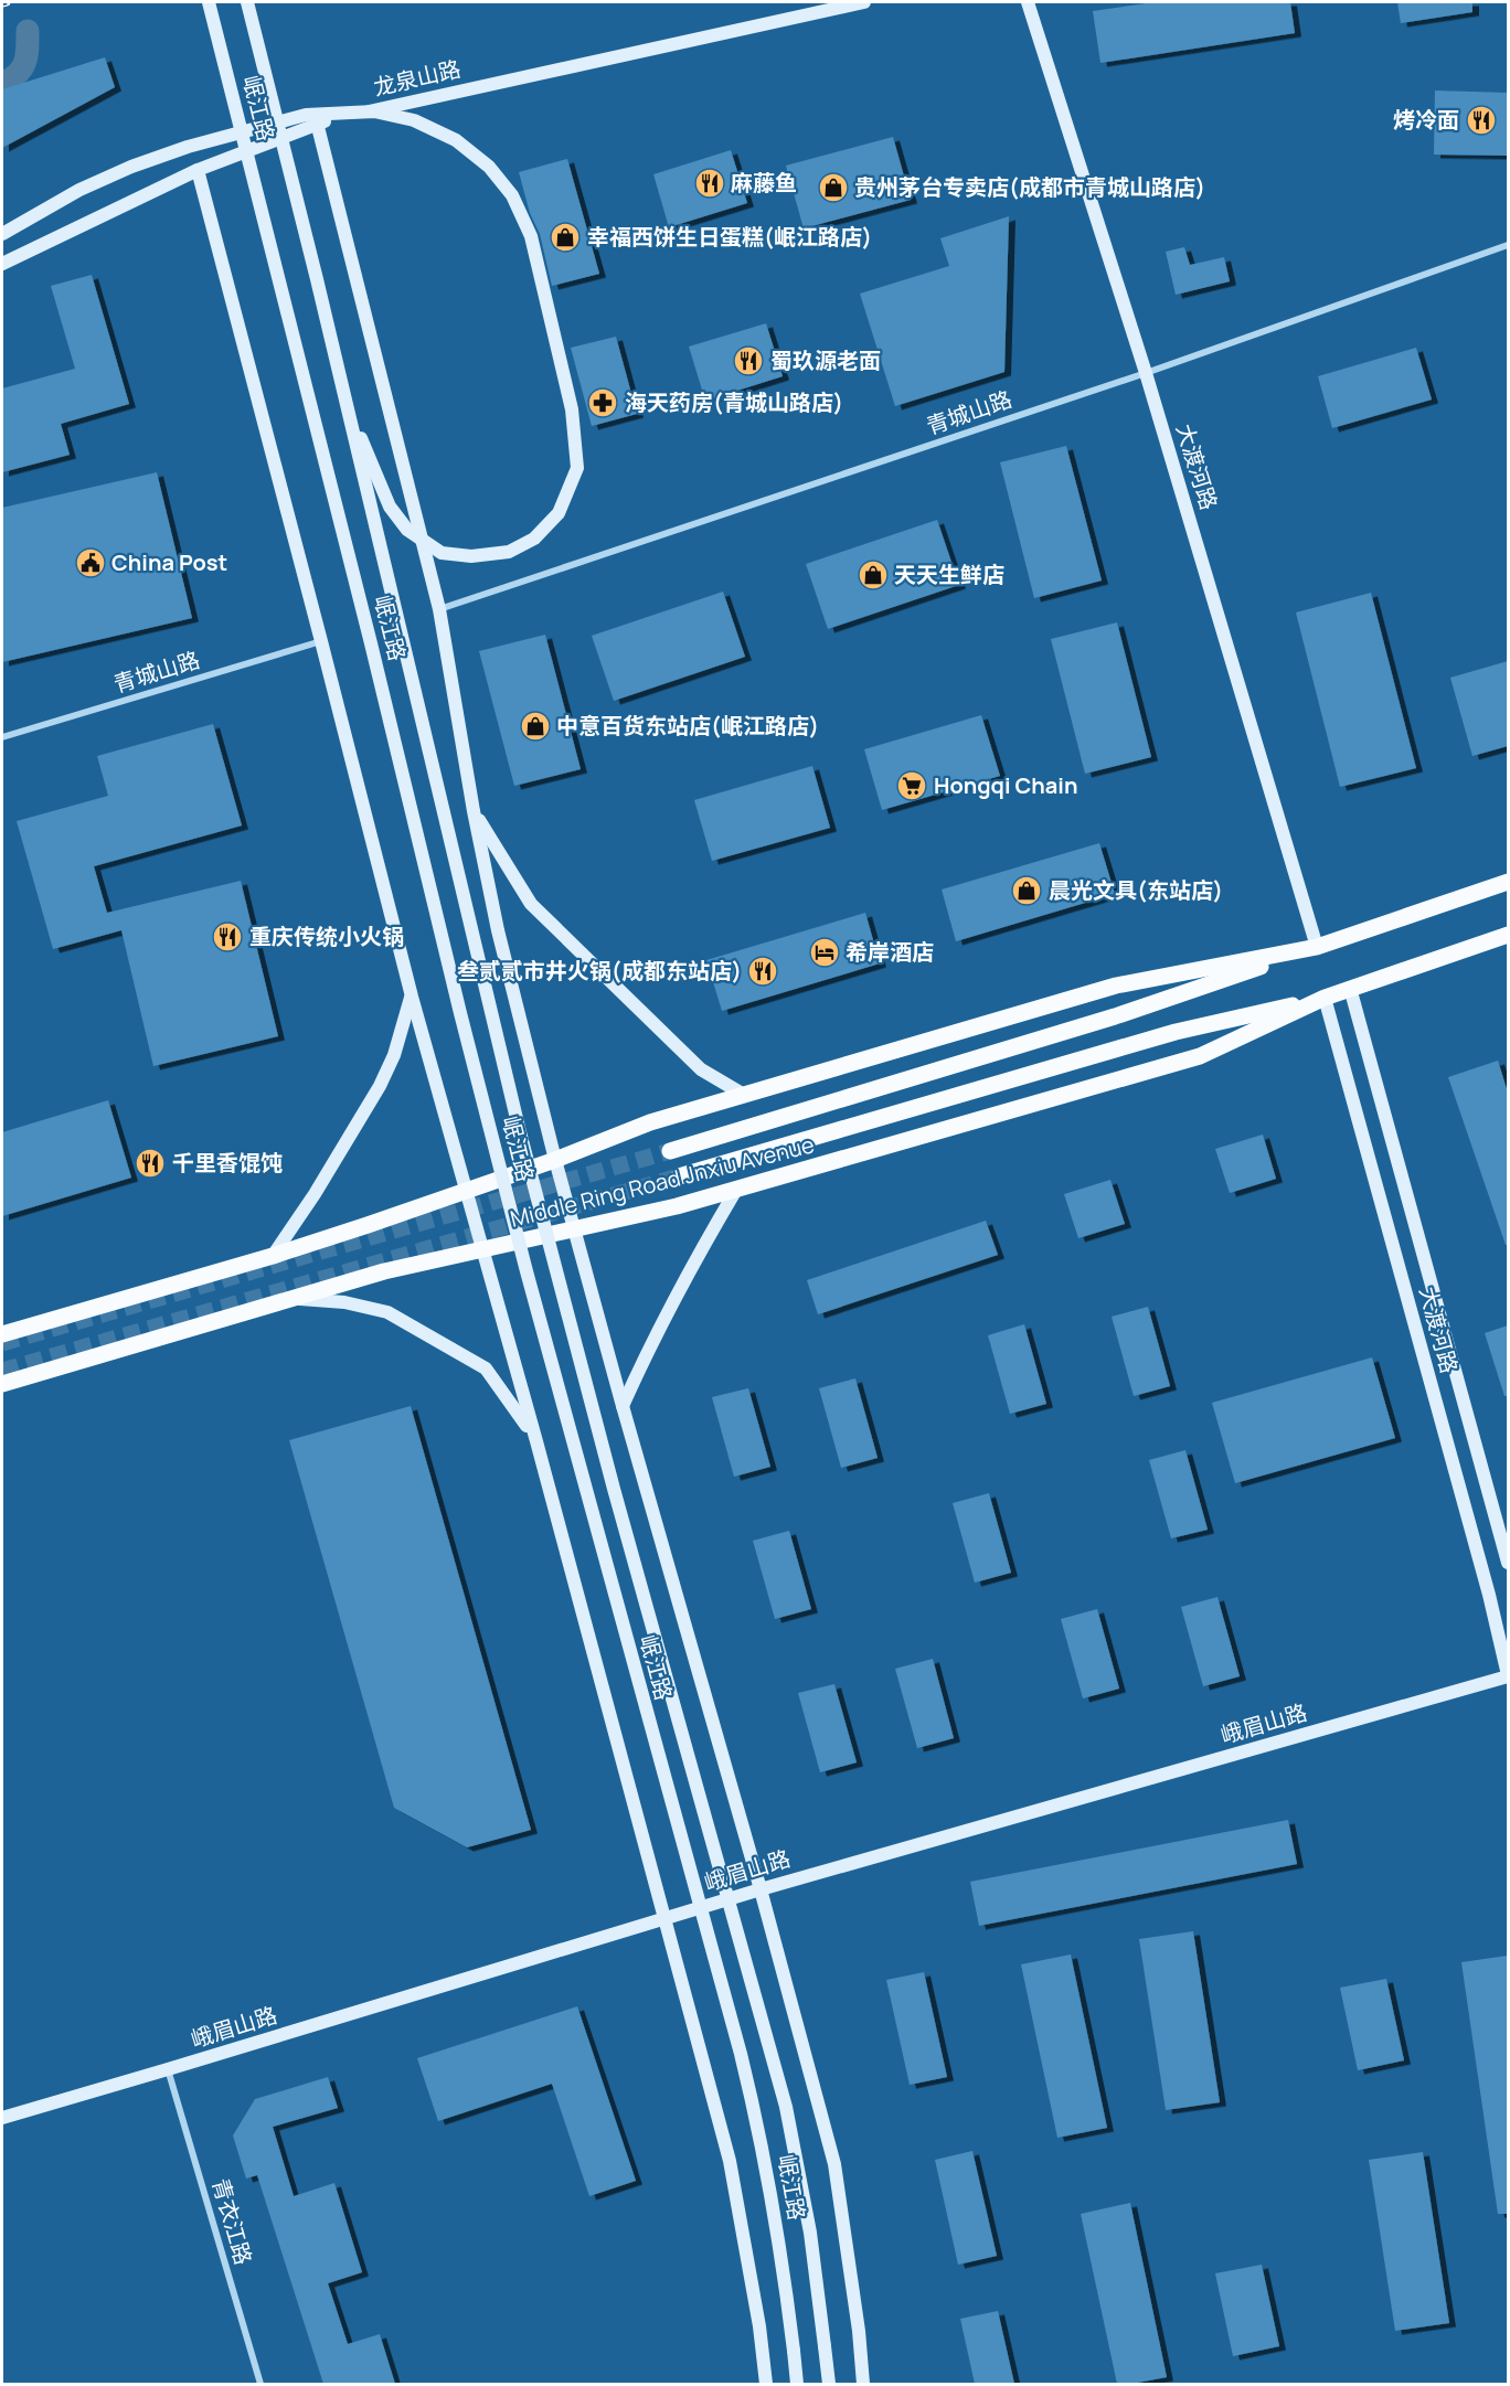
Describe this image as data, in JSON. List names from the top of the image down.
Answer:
{
  "streets": {
    "main road": [
      "龙泉山路",
      "岷江路",
      "大渡河路",
      "Middle Ring Road Jnxiu Avenue",
      "峨眉山路"
    ],
    "street": ["青城山路", "青衣江路"]
  },
  "crossings": [
    ["龙泉山路", "岷江路"],
    ["岷江路", "青城山路"],
    ["岷江路", "Middle Ring Road Jnxiu Avenue"],
    ["岷江路", "峨眉山路"],
    ["青城山路", "大渡河路"],
    ["大渡河路", "Middle Ring Road Jnxiu Avenue"],
    ["大渡河路", "峨眉山路"],
    ["峨眉山路", "青衣江路"]
  ],
  "places": {
    "restaurant": [
      "烤冷面",
      "麻藤鱼",
      "蜀玖源老面",
      "重庆传统小火锅",
      "叁贰贰市井火锅(成都东站店)",
      "千里香馄饨"
    ],
    "shop": [
      "贵州茅台专卖店(成都市青城山路店)",
      "幸福西饼生日蛋糕(岷江路店)",
      "天天生鲜店",
      "中意百货东站店(岷江路店)",
      "晨光文具(东站店)"
    ],
    "pharmacy": ["海天药房(青城山路店)"],
    "public building": ["China Post"],
    "supermarket": ["Hongqi Chain"],
    "hotel": ["希岸酒店"]
  }
}
